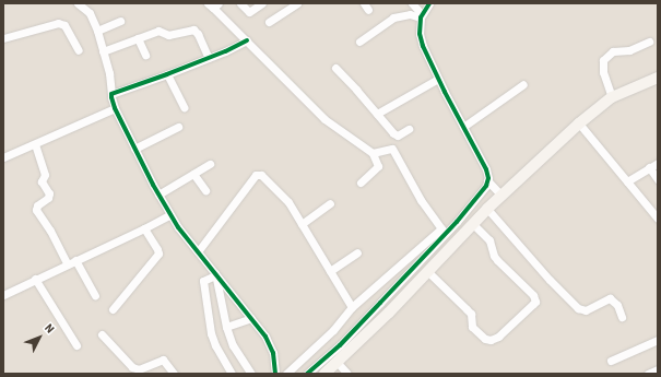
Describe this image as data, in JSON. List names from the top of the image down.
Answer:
{
  "north": "top right"
}
